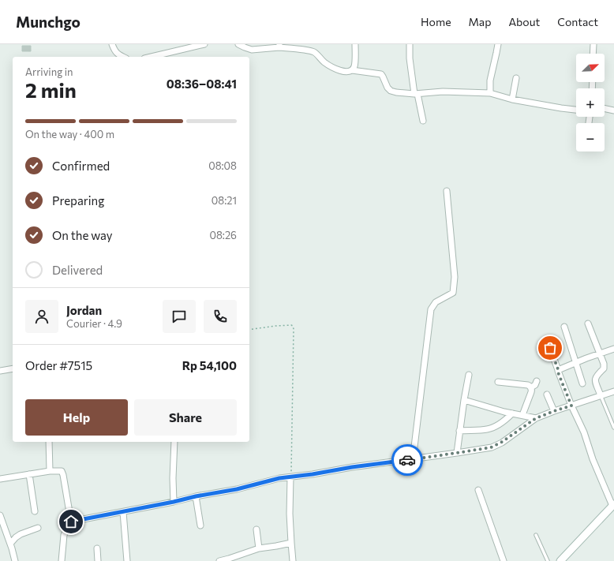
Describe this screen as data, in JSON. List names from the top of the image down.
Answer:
{
  "north": "top right",
  "page": {
    "header": "Munchgo",
    "nav": [
      "Home",
      "Map",
      "About",
      "Contact"
    ],
    "map_buttons": ["+", "−"],
    "heading": ["2 min", "Arriving in", "08:36–08:41"],
    "panel": [
      "Jordan",
      "Courier · 4.9",
      "Order #7515",
      "Rp 54,100"
    ],
    "bar": "On the way · 400 m",
    "list": [
      ["Confirmed", "08:08"],
      ["Preparing", "08:21"],
      ["On the way", "08:26"],
      "Delivered"
    ],
    "buttons": ["Help", "Share"]
  }
}
